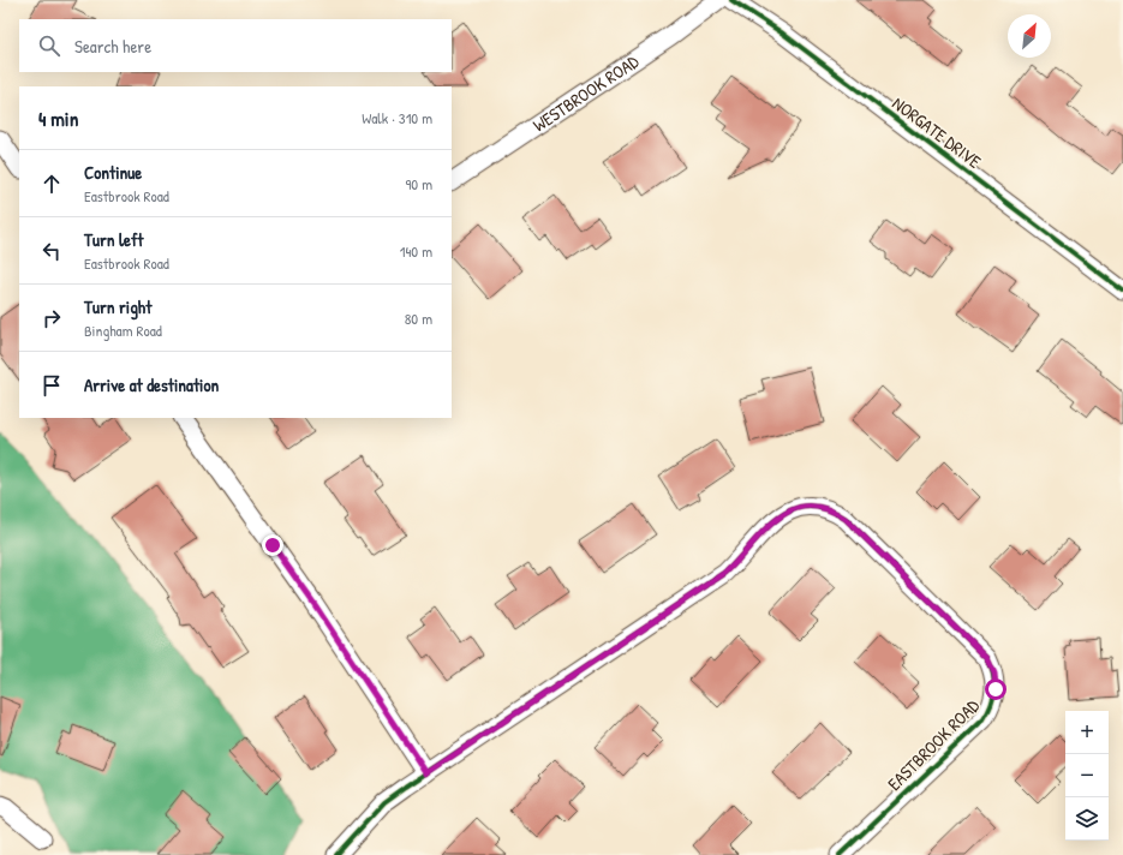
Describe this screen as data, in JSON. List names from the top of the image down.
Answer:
{
  "streets": {
    "street": ["WESTBROOK ROAD", "NORGATE DRIVE", "EASTBROOK ROAD"]
  },
  "north": "top right",
  "page": {
    "search": "Search here",
    "heading": ["4 min", "Walk · 310 m"],
    "list": [
      ["Continue", "Eastbrook Road", "90 m"],
      ["Turn left", "Eastbrook Road", "140 m"],
      ["Turn right", "Bingham Road", "80 m"],
      "Arrive at destination"
    ],
    "map_buttons": ["+", "−"]
  }
}
